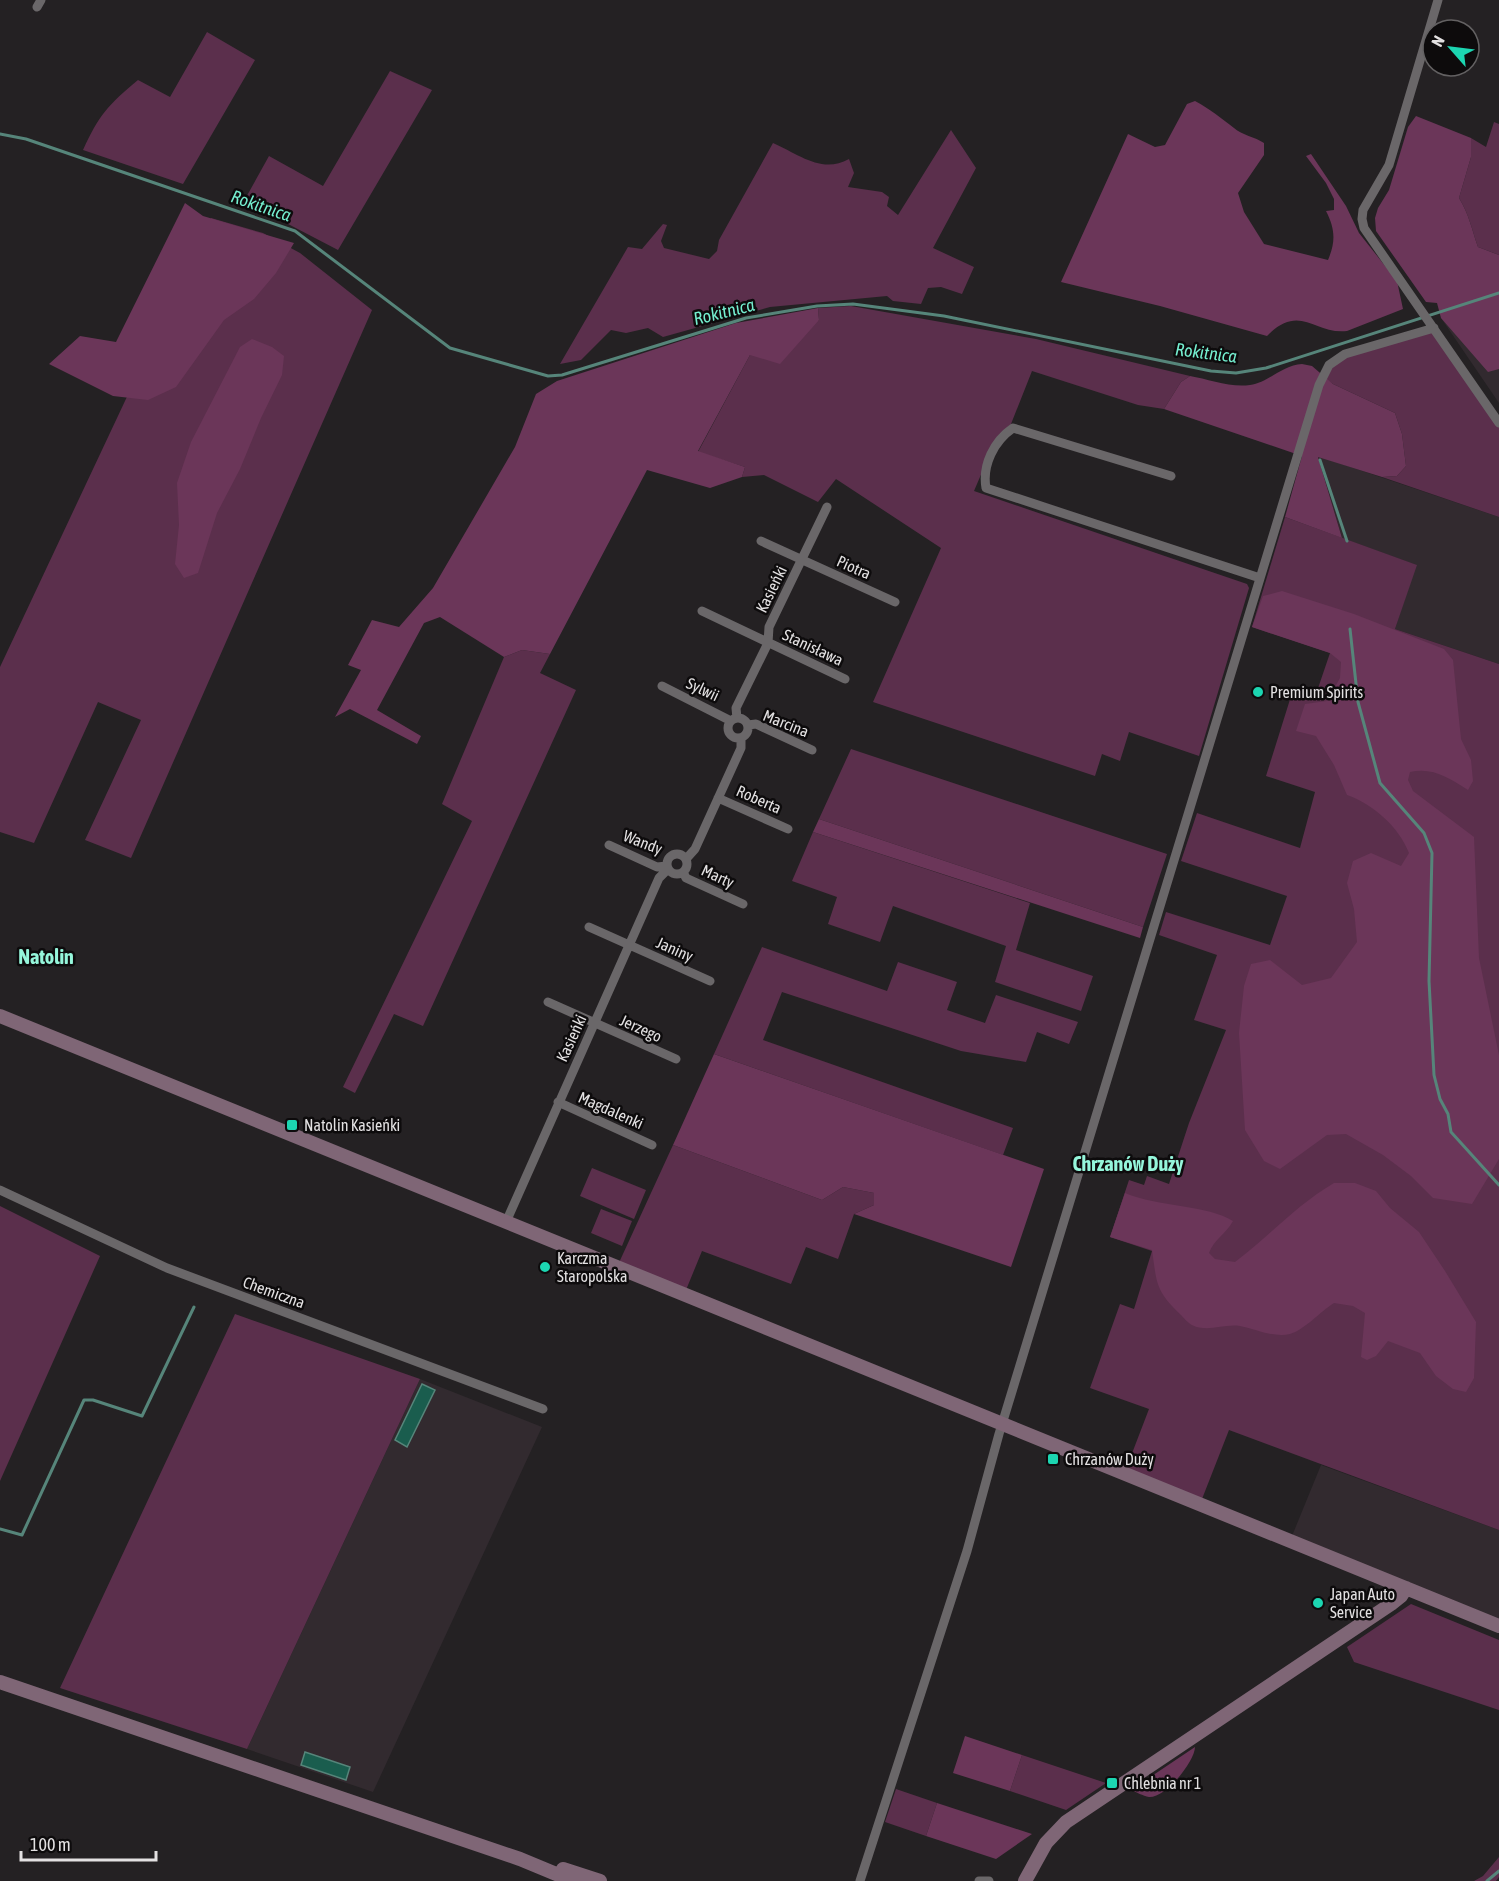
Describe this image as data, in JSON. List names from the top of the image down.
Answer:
{
  "streets": {
    "street": [
      "Piotra",
      "Kasieńki",
      "Stanisława",
      "Sylwii",
      "Marcina",
      "Roberta",
      "Wandy",
      "Marty",
      "Janiny",
      "Jerzego",
      "Magdalenki",
      "Chemiczna"
    ]
  },
  "crossings": [
    ["Piotra", "Kasieńki"],
    ["Kasieńki", "Stanisława"],
    ["Kasieńki", "Sylwii"],
    ["Kasieńki", "Marcina"],
    ["Kasieńki", "Wandy"],
    ["Kasieńki", "Marty"],
    ["Kasieńki", "Janiny"],
    ["Kasieńki", "Jerzego"],
    ["Kasieńki", "Magdalenki"],
    ["Sylwii", "Marcina"],
    ["Wandy", "Marty"]
  ],
  "districts": ["Natolin", "Chrzanów Duży"],
  "water": ["Rokitnica"],
  "places": {
    "other": ["Premium Spirits", "Karczma Staropolska", "Japan Auto Service"],
    "transit": ["Natolin Kasieńki", "Chrzanów Duży", "Chlebnia nr 1"]
  },
  "scale_bar": "100 m",
  "north": "top left"
}
